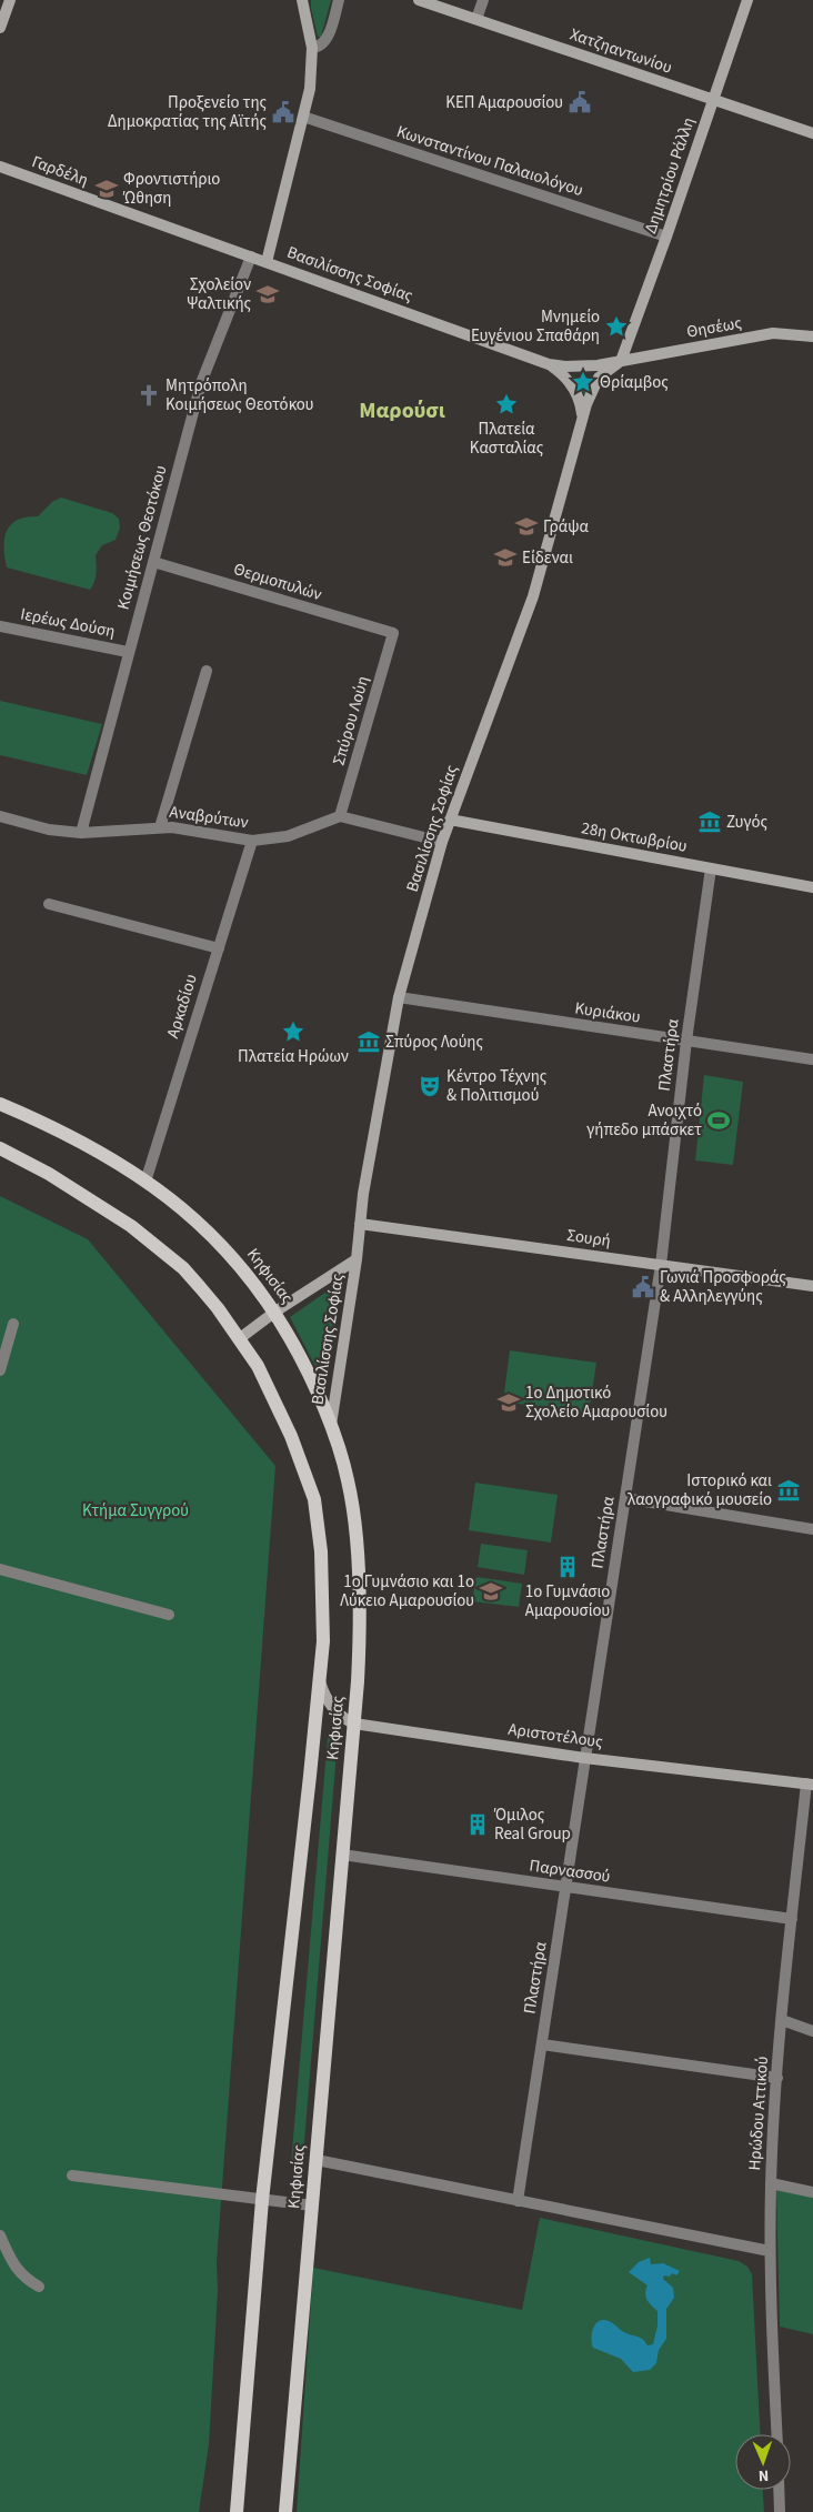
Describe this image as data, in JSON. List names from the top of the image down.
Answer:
{
  "streets": {
    "main road": ["Κηφισίας"],
    "street": [
      "Χατζηαντωνίου",
      "Κωνσταντίνου Παλαιολόγου",
      "Γαρδέλη",
      "Δημητρίου Ράλλη",
      "Βασιλίσσης Σοφίας",
      "Θησέως",
      "Κοιμήσεως Θεοτόκου",
      "Θερμοπυλών",
      "Ιερέως Δούση",
      "Σπύρου Λούη",
      "Αναβρύτων",
      "28η Οκτωβρίου",
      "Αρκαδίου",
      "Κυριάκου",
      "Πλαστήρα",
      "Σουρή",
      "Αριστοτέλους",
      "Παρνασσού",
      "Ηρώδου Αττικού"
    ]
  },
  "crossings": [
    ["Χατζηαντωνίου", "Δημητρίου Ράλλη"],
    ["Κωνσταντίνου Παλαιολόγου", "Δημητρίου Ράλλη"],
    ["Κωνσταντίνου Παλαιολόγου", "Βασιλίσσης Σοφίας"],
    ["Γαρδέλη", "Βασιλίσσης Σοφίας"],
    ["Γαρδέλη", "Κοιμήσεως Θεοτόκου"],
    ["Δημητρίου Ράλλη", "Βασιλίσσης Σοφίας"],
    ["Δημητρίου Ράλλη", "Θησέως"],
    ["Βασιλίσσης Σοφίας", "Θησέως"],
    ["Βασιλίσσης Σοφίας", "28η Οκτωβρίου"],
    ["Βασιλίσσης Σοφίας", "Κυριάκου"],
    ["Βασιλίσσης Σοφίας", "Σουρή"],
    ["Βασιλίσσης Σοφίας", "Κηφισίας"],
    ["Κοιμήσεως Θεοτόκου", "Θερμοπυλών"],
    ["Κοιμήσεως Θεοτόκου", "Ιερέως Δούση"],
    ["Κοιμήσεως Θεοτόκου", "Αναβρύτων"],
    ["Θερμοπυλών", "Σπύρου Λούη"],
    ["Σπύρου Λούη", "Αναβρύτων"],
    ["Αναβρύτων", "Αρκαδίου"],
    ["28η Οκτωβρίου", "Πλαστήρα"],
    ["Αρκαδίου", "Κηφισίας"],
    ["Κυριάκου", "Πλαστήρα"],
    ["Πλαστήρα", "Σουρή"],
    ["Πλαστήρα", "Αριστοτέλους"],
    ["Πλαστήρα", "Παρνασσού"],
    ["Κηφισίας", "Αριστοτέλους"],
    ["Κηφισίας", "Παρνασσού"],
    ["Αριστοτέλους", "Ηρώδου Αττικού"],
    ["Παρνασσού", "Ηρώδου Αττικού"]
  ],
  "districts": ["Μαρούσι"],
  "parks": ["Κτήμα Συγγρού"],
  "places": {
    "public building": ["ΚΕΠ Αμαρουσίου", "Προξενείο της Δημοκρατίας της Αϊτής", "Γωνιά Προσφοράς & Αλληλεγγύης"],
    "school or university": [
      "Φροντιστήριο Ώθηση",
      "Σχολείον Ψαλτικής",
      "Γράψα",
      "Είδεναι",
      "1ο Δημοτικό Σχολείο Αμαρουσίου",
      "1ο Γυμνάσιο και 1ο Λύκειο Αμαρουσίου"
    ],
    "place": [
      "Μνημείο Ευγένιου Σπαθάρη",
      "Θρίαμβος",
      "Πλατεία Κασταλίας",
      "Πλατεία Ηρώων"
    ],
    "church": ["Μητρόπολη Κοιμήσεως Θεοτόκου"],
    "museum": ["Ζυγός", "Σπύρος Λούης", "Ιστορικό και λαογραφικό μουσείο"],
    "theatre": ["Κέντρο Τέχνης & Πολιτισμού"],
    "sports": ["Ανοιχτό γήπεδο μπάσκετ"],
    "building": ["1ο Γυμνάσιο Αμαρουσίου", "Όμιλος Real Group"]
  },
  "north": "bottom"
}
